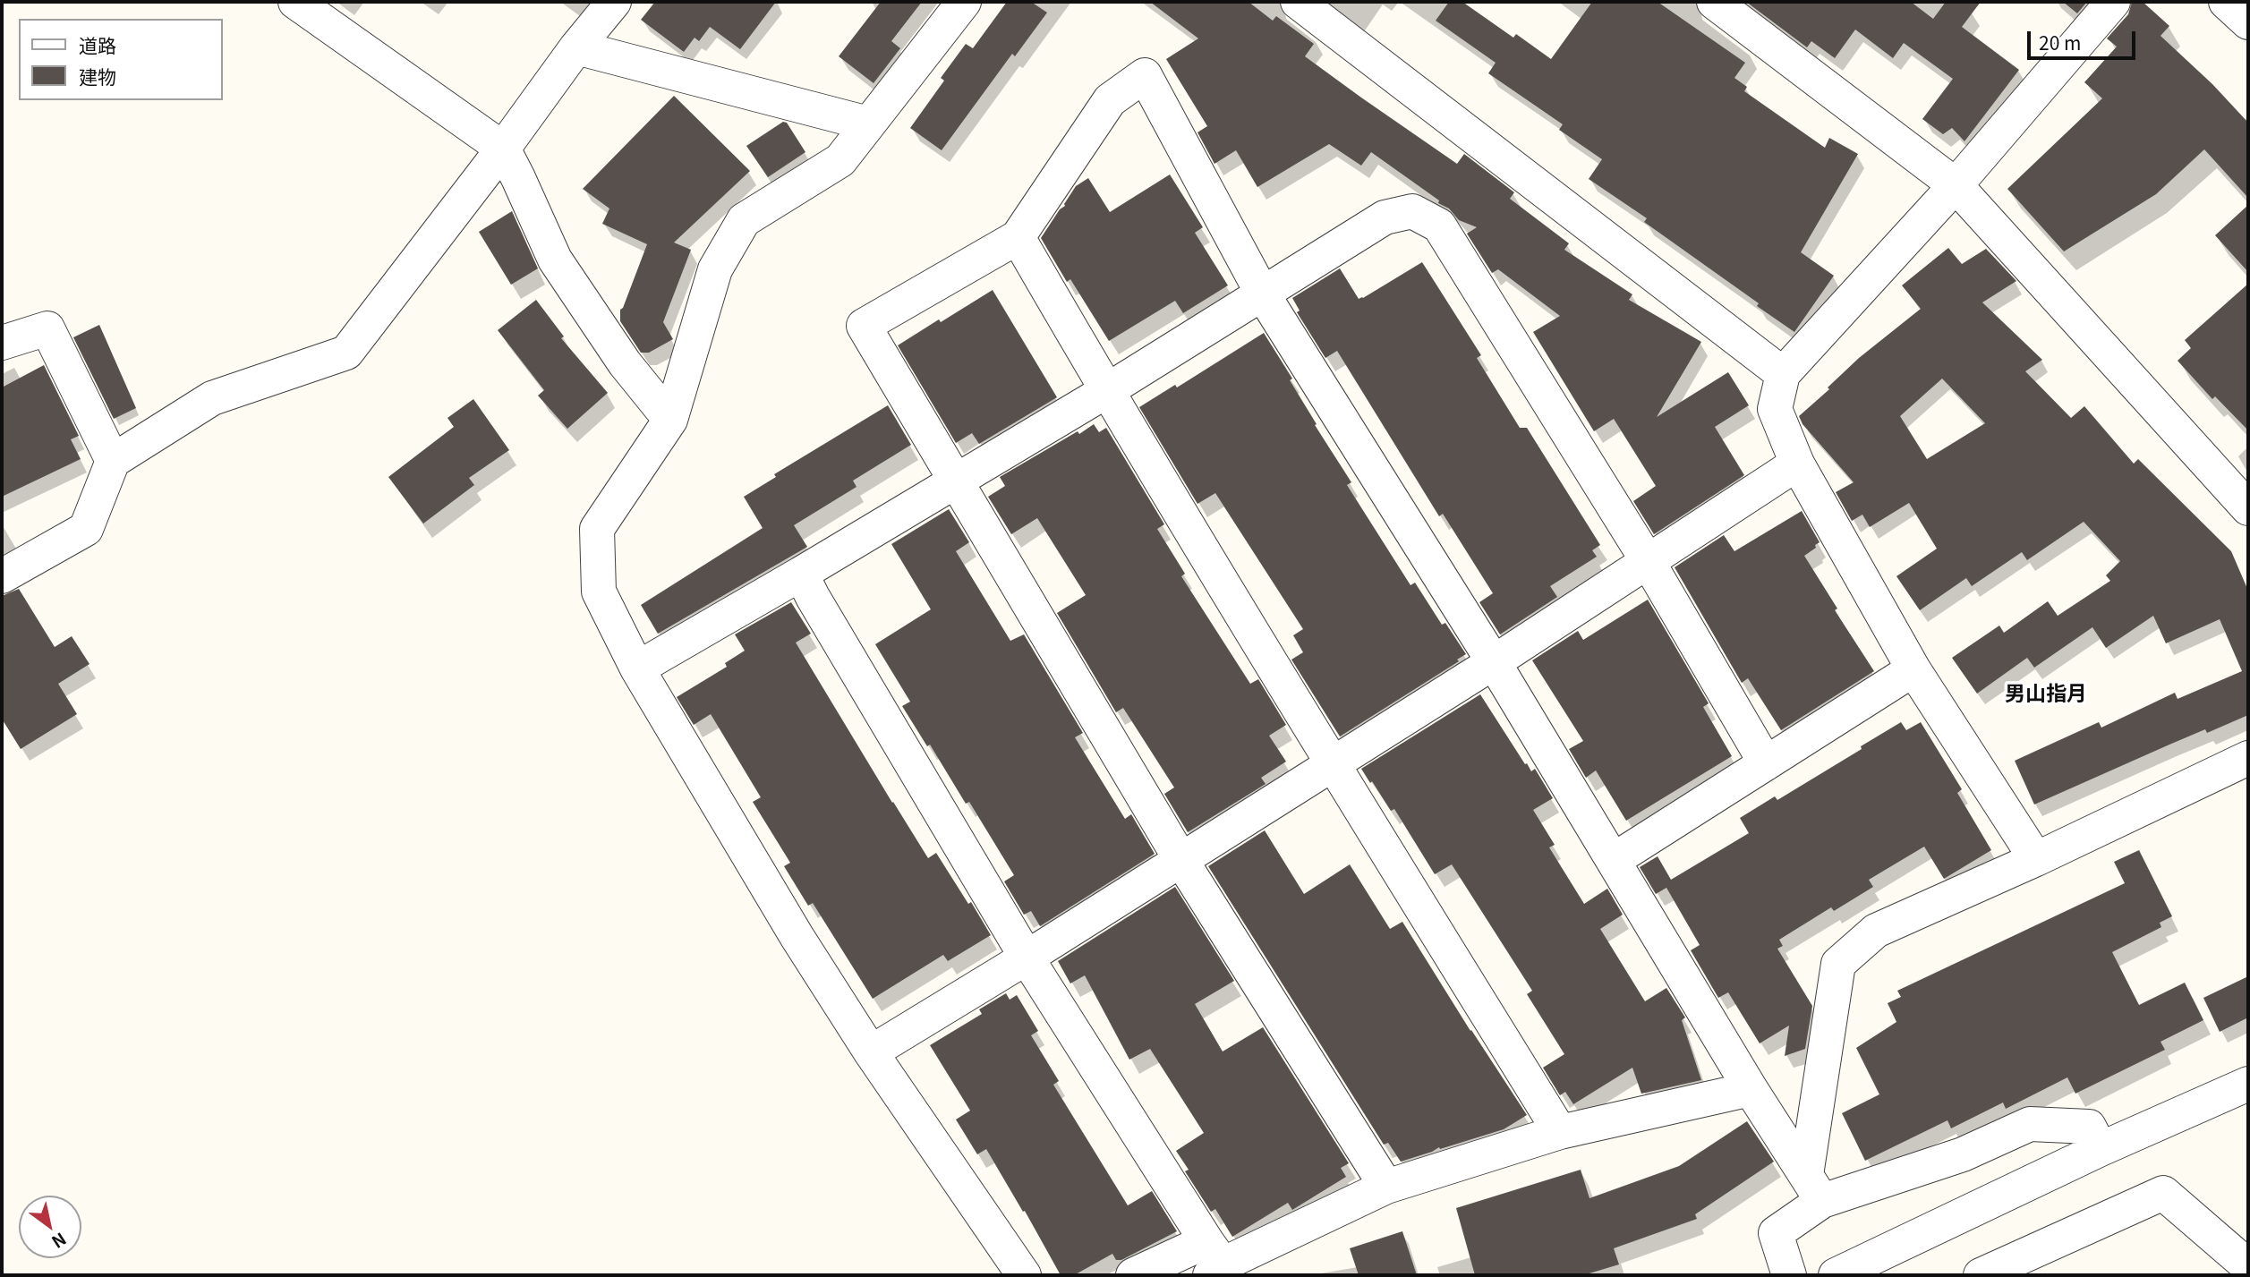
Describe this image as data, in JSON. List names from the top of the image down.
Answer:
{
  "districts": ["男山指月"],
  "legend": ["道路", "建物"],
  "scale_bar": "20 m",
  "north": "bottom right"
}
